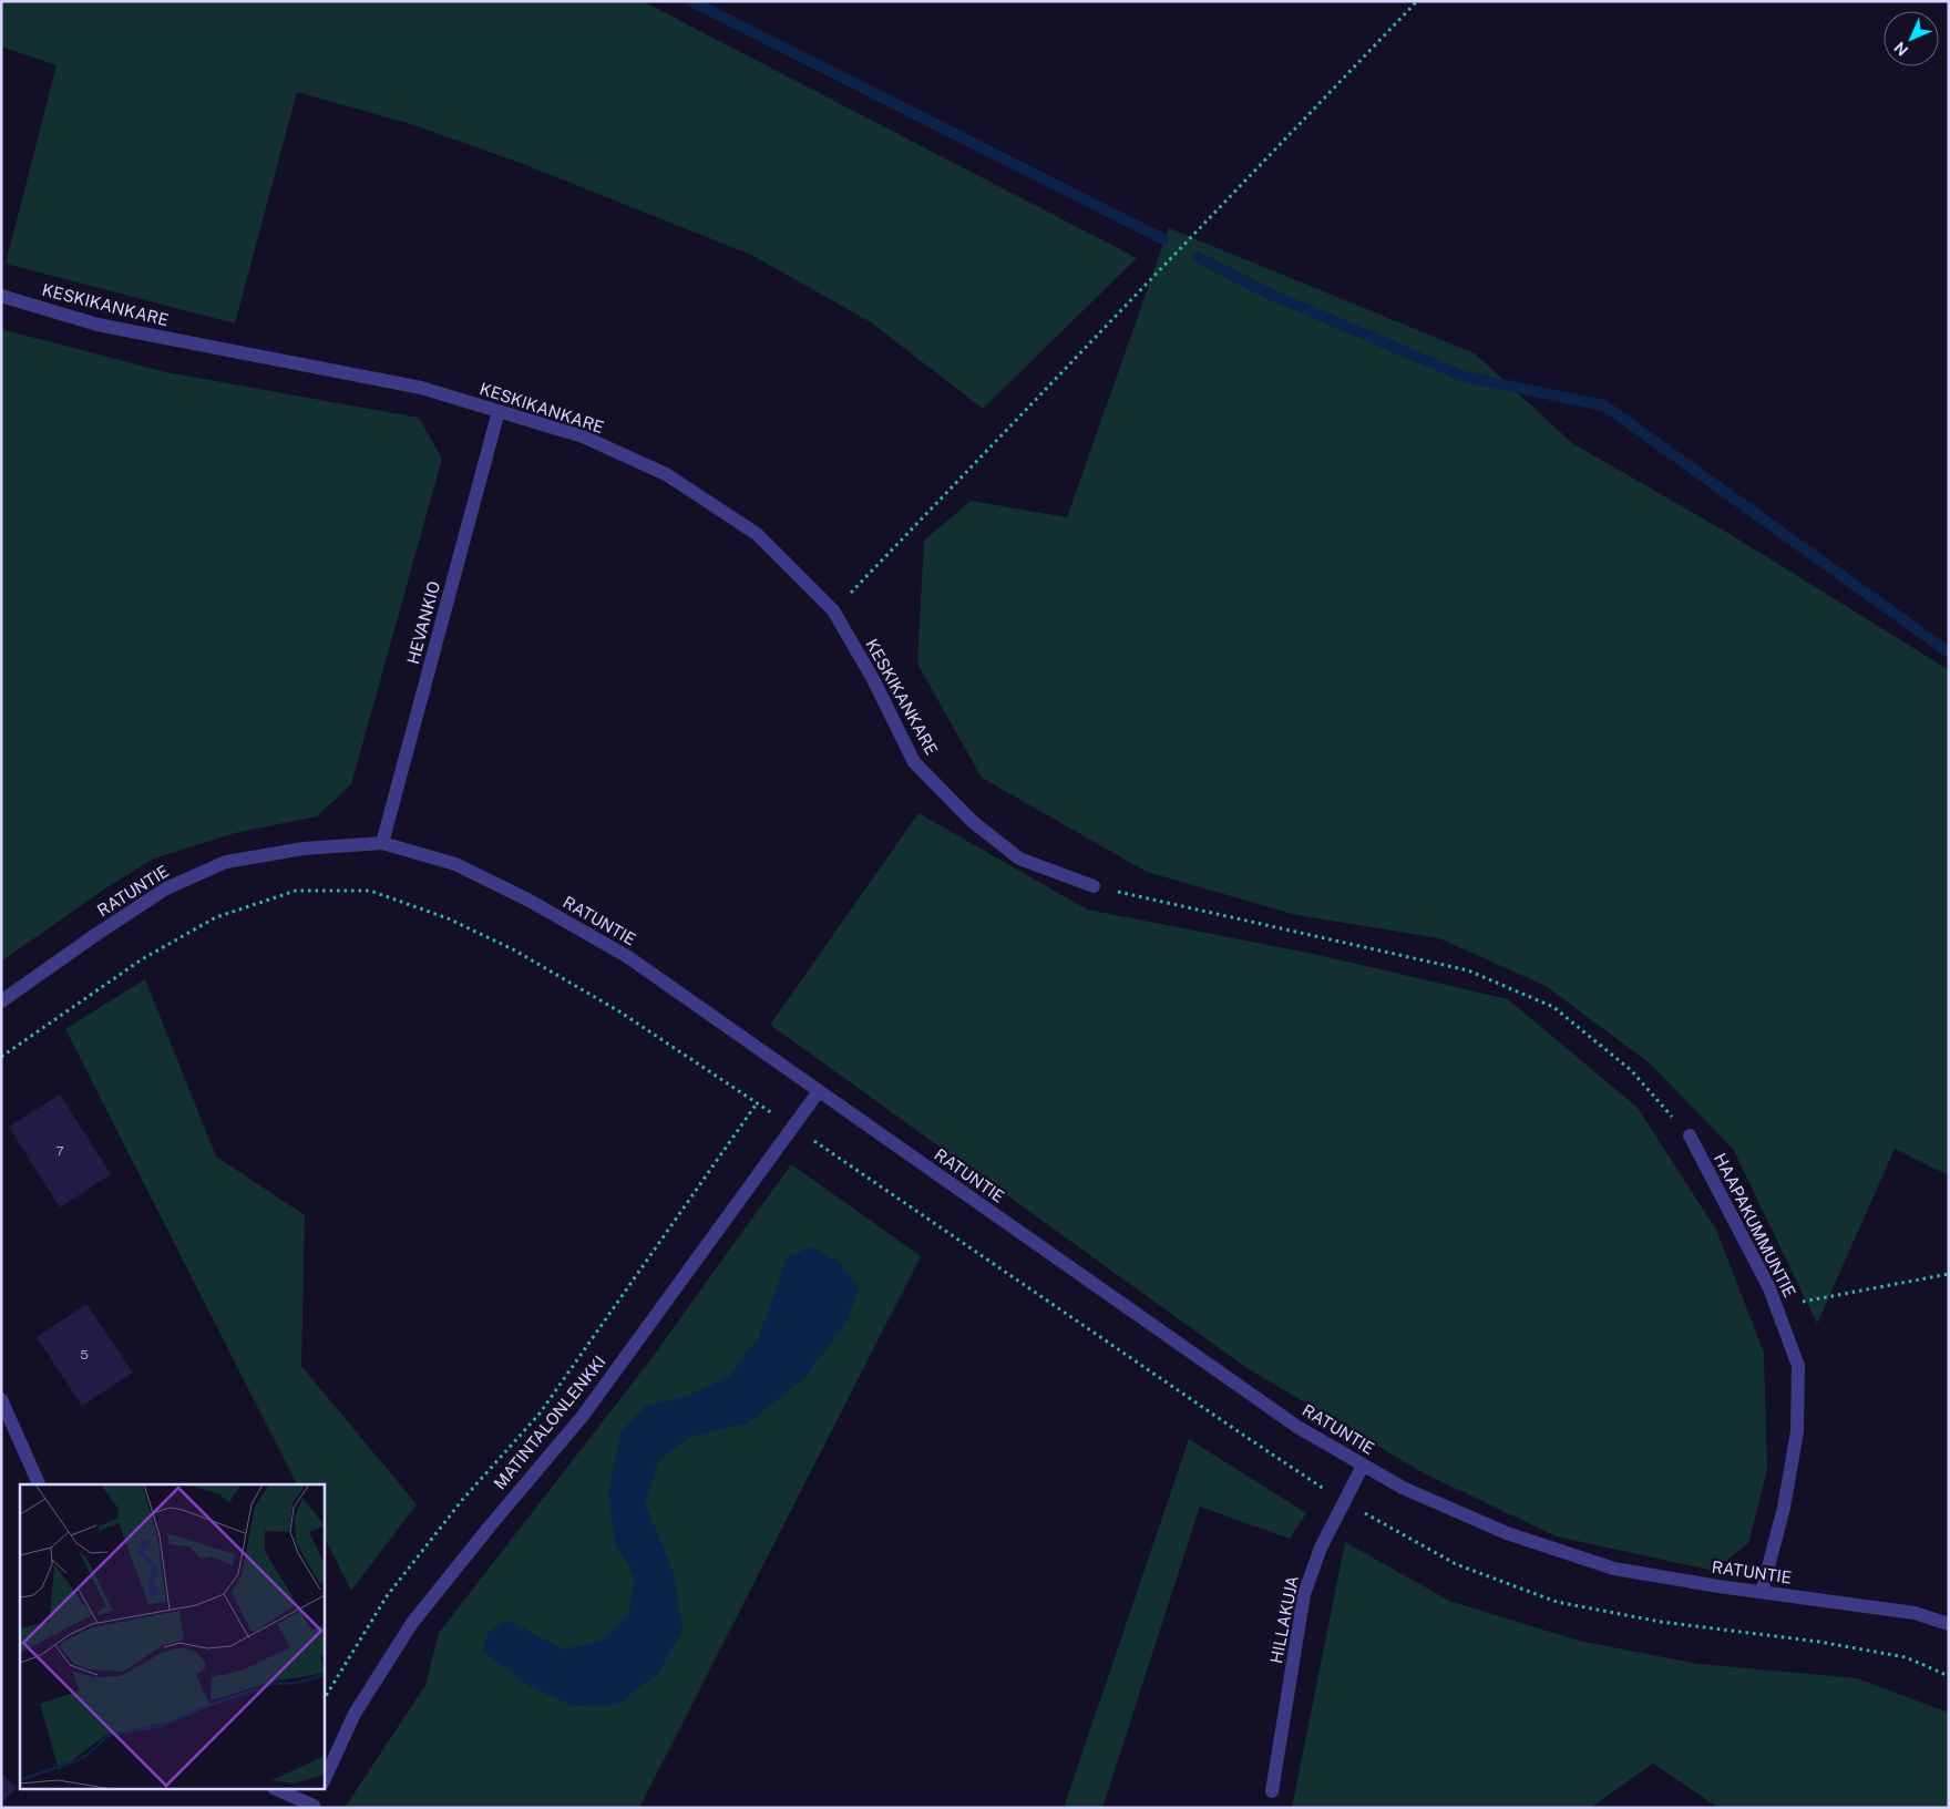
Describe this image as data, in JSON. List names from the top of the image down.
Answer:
{
  "streets": {
    "street": [
      "KESKIKANKARE",
      "HEVANKIO",
      "RATUNTIE",
      "HAAPAKUMMUNTIE",
      "MATINTALONLENKKI",
      "HILLAKUJA"
    ]
  },
  "crossings": [
    ["KESKIKANKARE", "HEVANKIO"],
    ["HEVANKIO", "RATUNTIE"],
    ["RATUNTIE", "HAAPAKUMMUNTIE"],
    ["RATUNTIE", "MATINTALONLENKKI"],
    ["RATUNTIE", "HILLAKUJA"]
  ],
  "house_numbers": ["7", "5"],
  "north": "bottom left"
}
